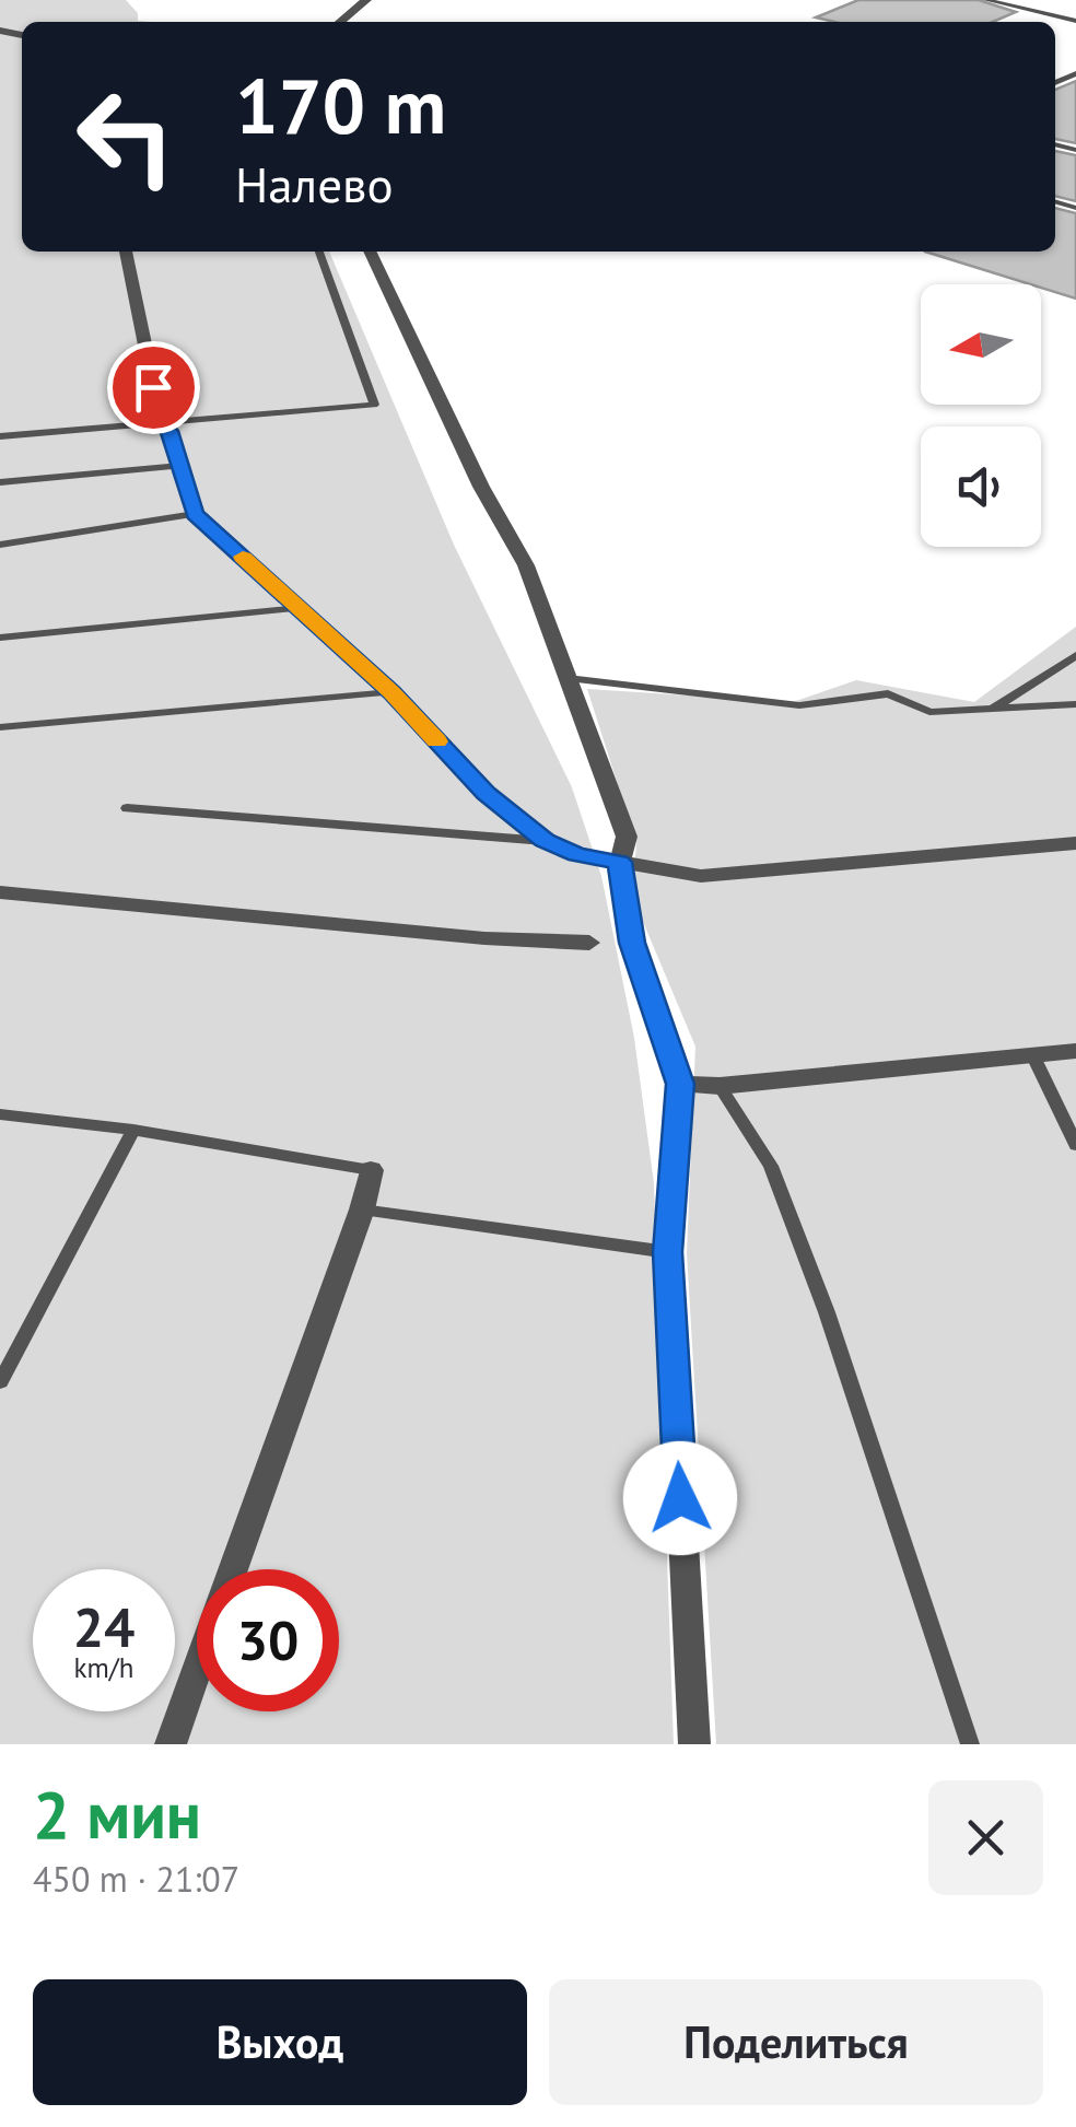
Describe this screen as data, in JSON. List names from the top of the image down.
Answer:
{
  "north": "left",
  "page": {
    "turn": ["170 m", "Налево"],
    "speed": "24 km/h",
    "limit": "30",
    "heading": ["2 мин", "450 m · 21:07"],
    "buttons": ["Выход", "Поделиться"]
  }
}
